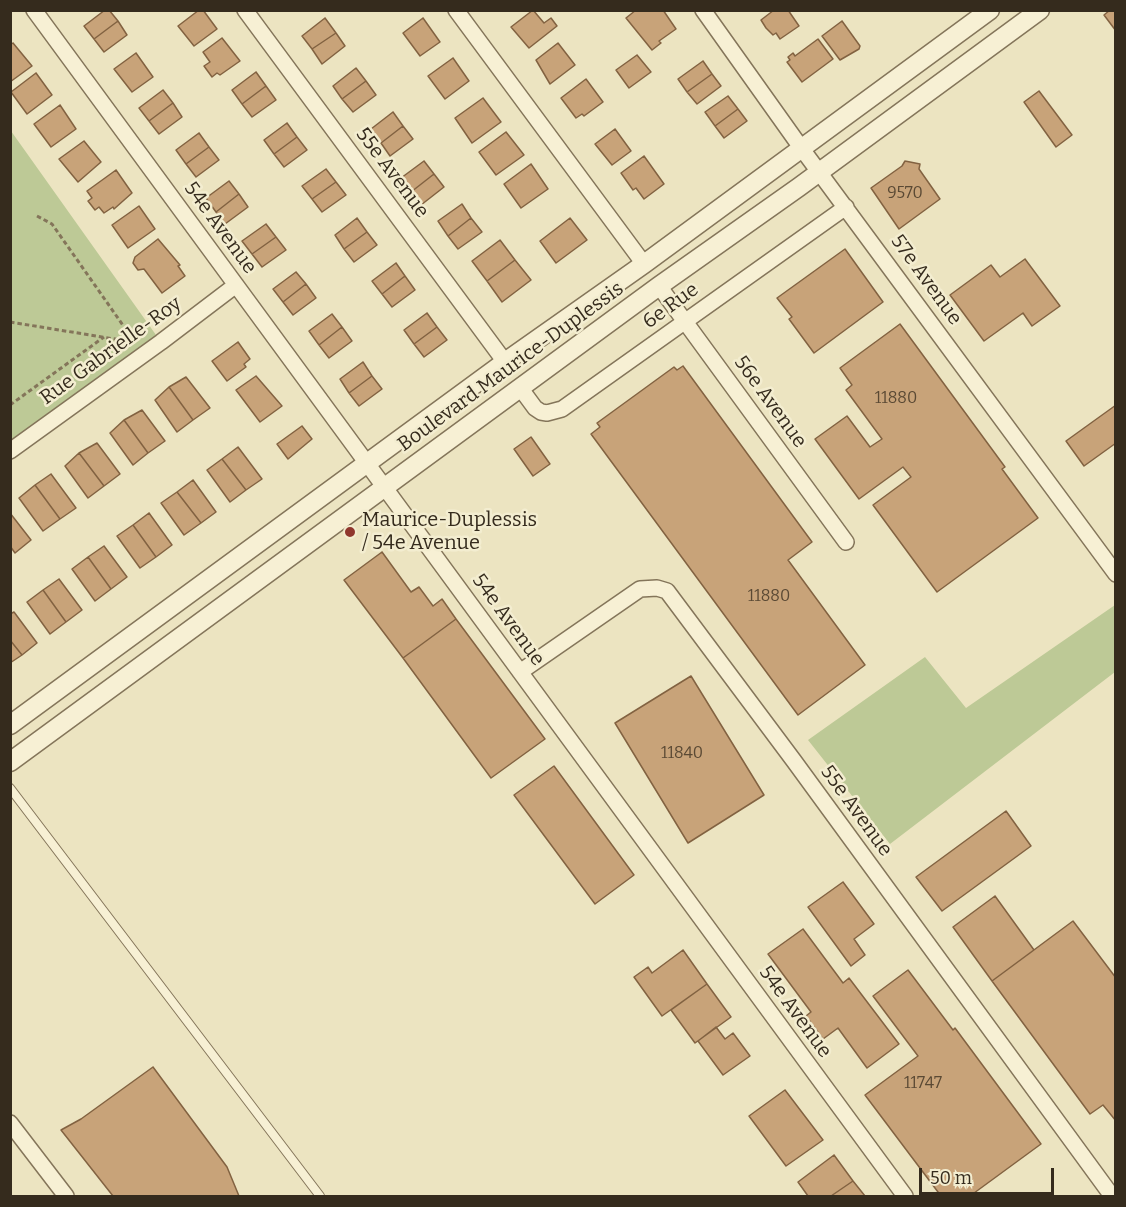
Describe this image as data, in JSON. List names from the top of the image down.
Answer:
{
  "streets": {
    "street": [
      "55e Avenue",
      "54e Avenue",
      "57e Avenue",
      "6e Rue",
      "Rue Gabrielle-Roy",
      "Boulevard Maurice-Duplessis",
      "56e Avenue"
    ]
  },
  "crossings": [
    ["55e Avenue", "54e Avenue"],
    ["55e Avenue", "Boulevard Maurice-Duplessis"],
    ["54e Avenue", "Rue Gabrielle-Roy"],
    ["54e Avenue", "Boulevard Maurice-Duplessis"],
    ["57e Avenue", "6e Rue"],
    ["57e Avenue", "Boulevard Maurice-Duplessis"],
    ["6e Rue", "Boulevard Maurice-Duplessis"],
    ["6e Rue", "56e Avenue"],
    ["Boulevard Maurice-Duplessis", "56e Avenue"]
  ],
  "places": ["Maurice-Duplessis / 54e Avenue"],
  "house_numbers": [
    "9570",
    "11880",
    "11880",
    "11840",
    "11747"
  ],
  "scale_bar": "50 m"
}
